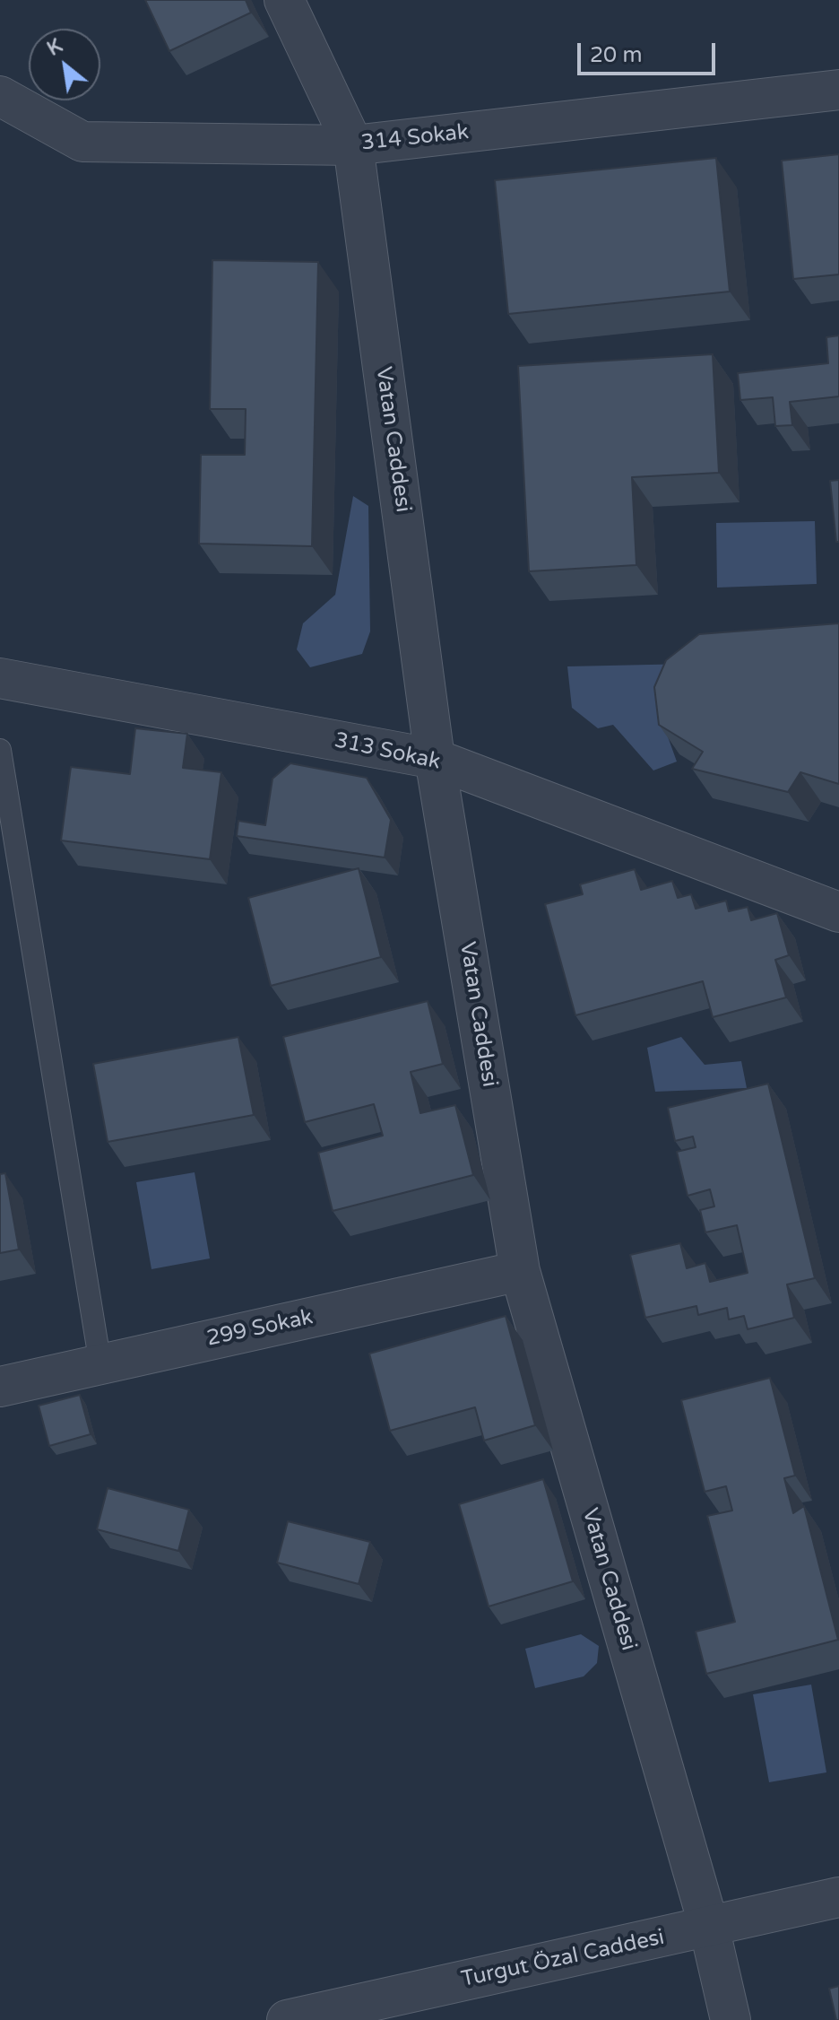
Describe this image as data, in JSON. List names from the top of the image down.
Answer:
{
  "streets": {
    "street": [
      "314 Sokak",
      "Vatan Caddesi",
      "313 Sokak",
      "299 Sokak",
      "Turgut Özal Caddesi"
    ]
  },
  "crossings": [
    ["314 Sokak", "Vatan Caddesi"],
    ["Vatan Caddesi", "313 Sokak"],
    ["Vatan Caddesi", "299 Sokak"],
    ["Vatan Caddesi", "Turgut Özal Caddesi"]
  ],
  "scale_bar": "20 m",
  "north": "top left"
}
